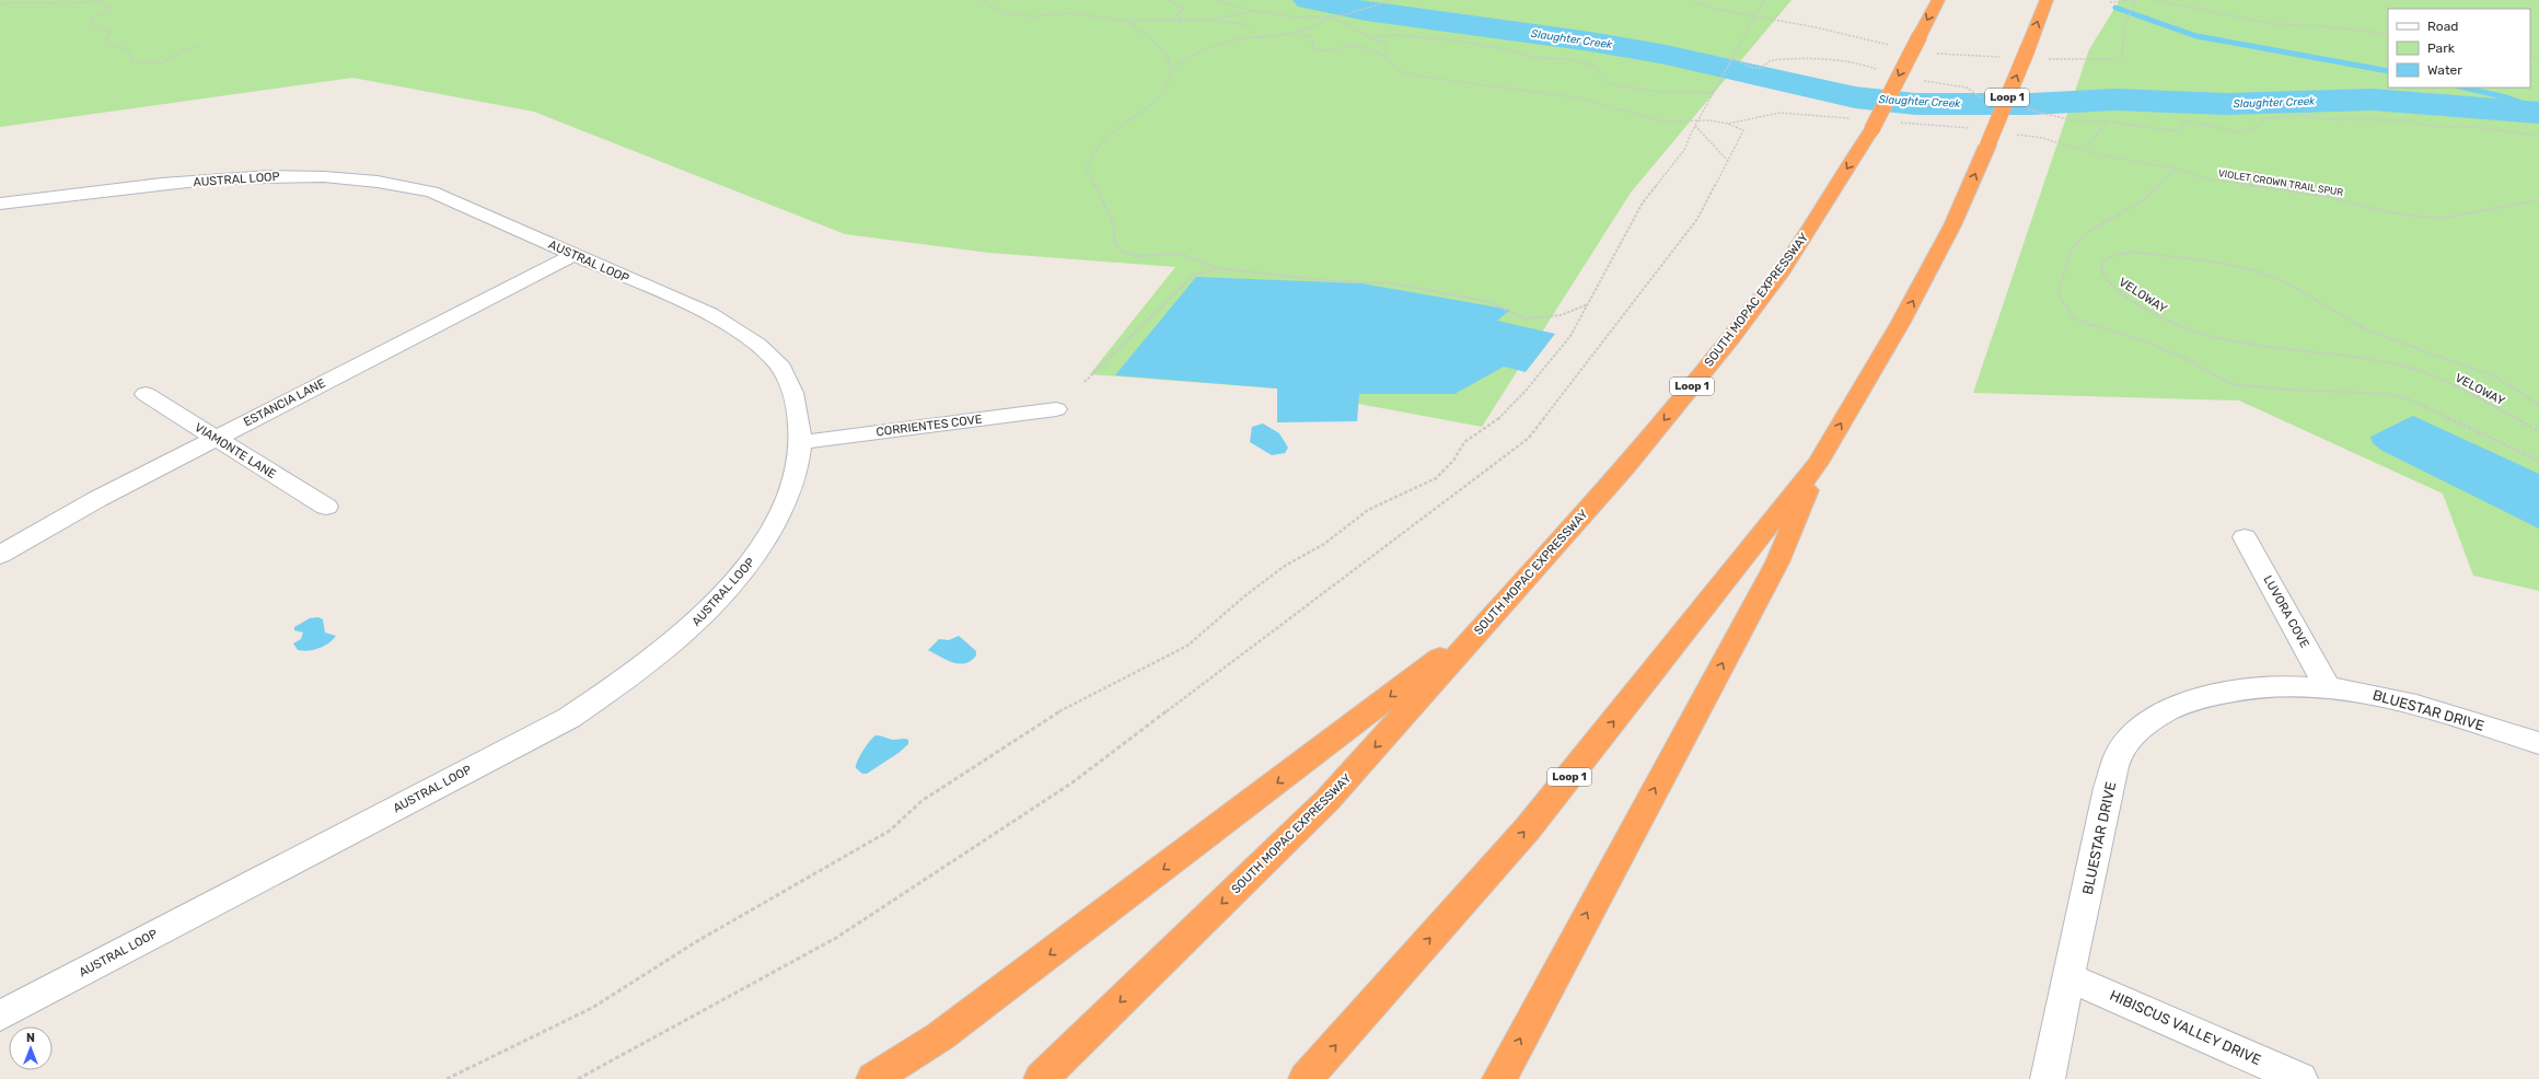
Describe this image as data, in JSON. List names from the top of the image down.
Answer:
{
  "streets": {
    "highway": ["Loop 1", "SOUTH MOPAC EXPRESSWAY"],
    "street": [
      "AUSTRAL LOOP",
      "ESTANCIA LANE",
      "CORRIENTES COVE",
      "VIAMONTE LANE",
      "LUVORA COVE",
      "BLUESTAR DRIVE",
      "HIBISCUS VALLEY DRIVE"
    ],
    "path": ["VIOLET CROWN TRAIL SPUR", "VELOWAY"]
  },
  "crossings": [
    ["AUSTRAL LOOP", "ESTANCIA LANE"],
    ["AUSTRAL LOOP", "CORRIENTES COVE"],
    ["ESTANCIA LANE", "VIAMONTE LANE"],
    ["LUVORA COVE", "BLUESTAR DRIVE"],
    ["BLUESTAR DRIVE", "HIBISCUS VALLEY DRIVE"]
  ],
  "water": ["Slaughter Creek"],
  "legend": ["Road", "Park", "Water"],
  "north": "top"
}
